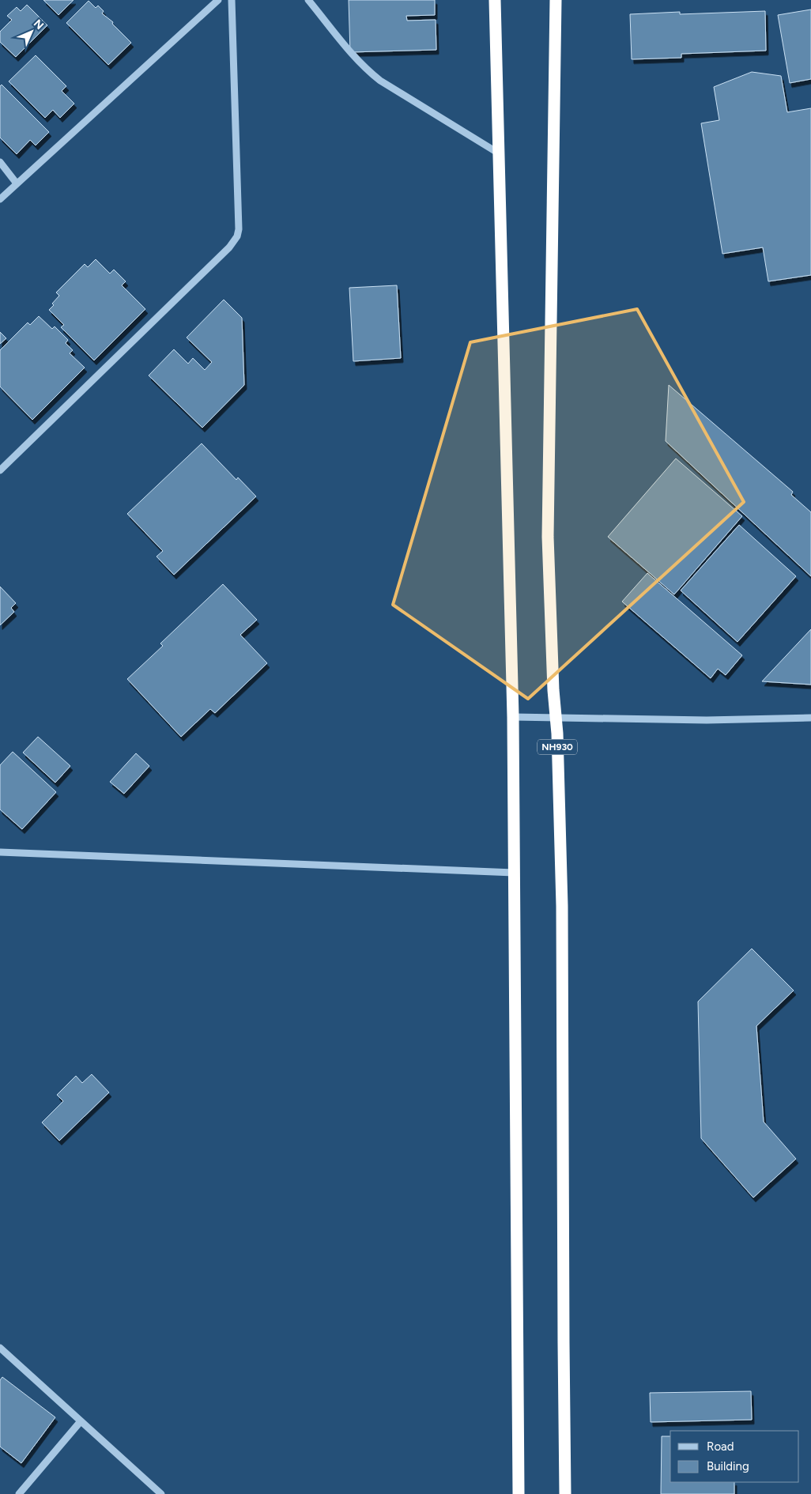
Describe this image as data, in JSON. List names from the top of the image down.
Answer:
{
  "streets": {
    "highway": ["NH930"]
  },
  "legend": ["Road", "Building"],
  "north": "top right"
}
